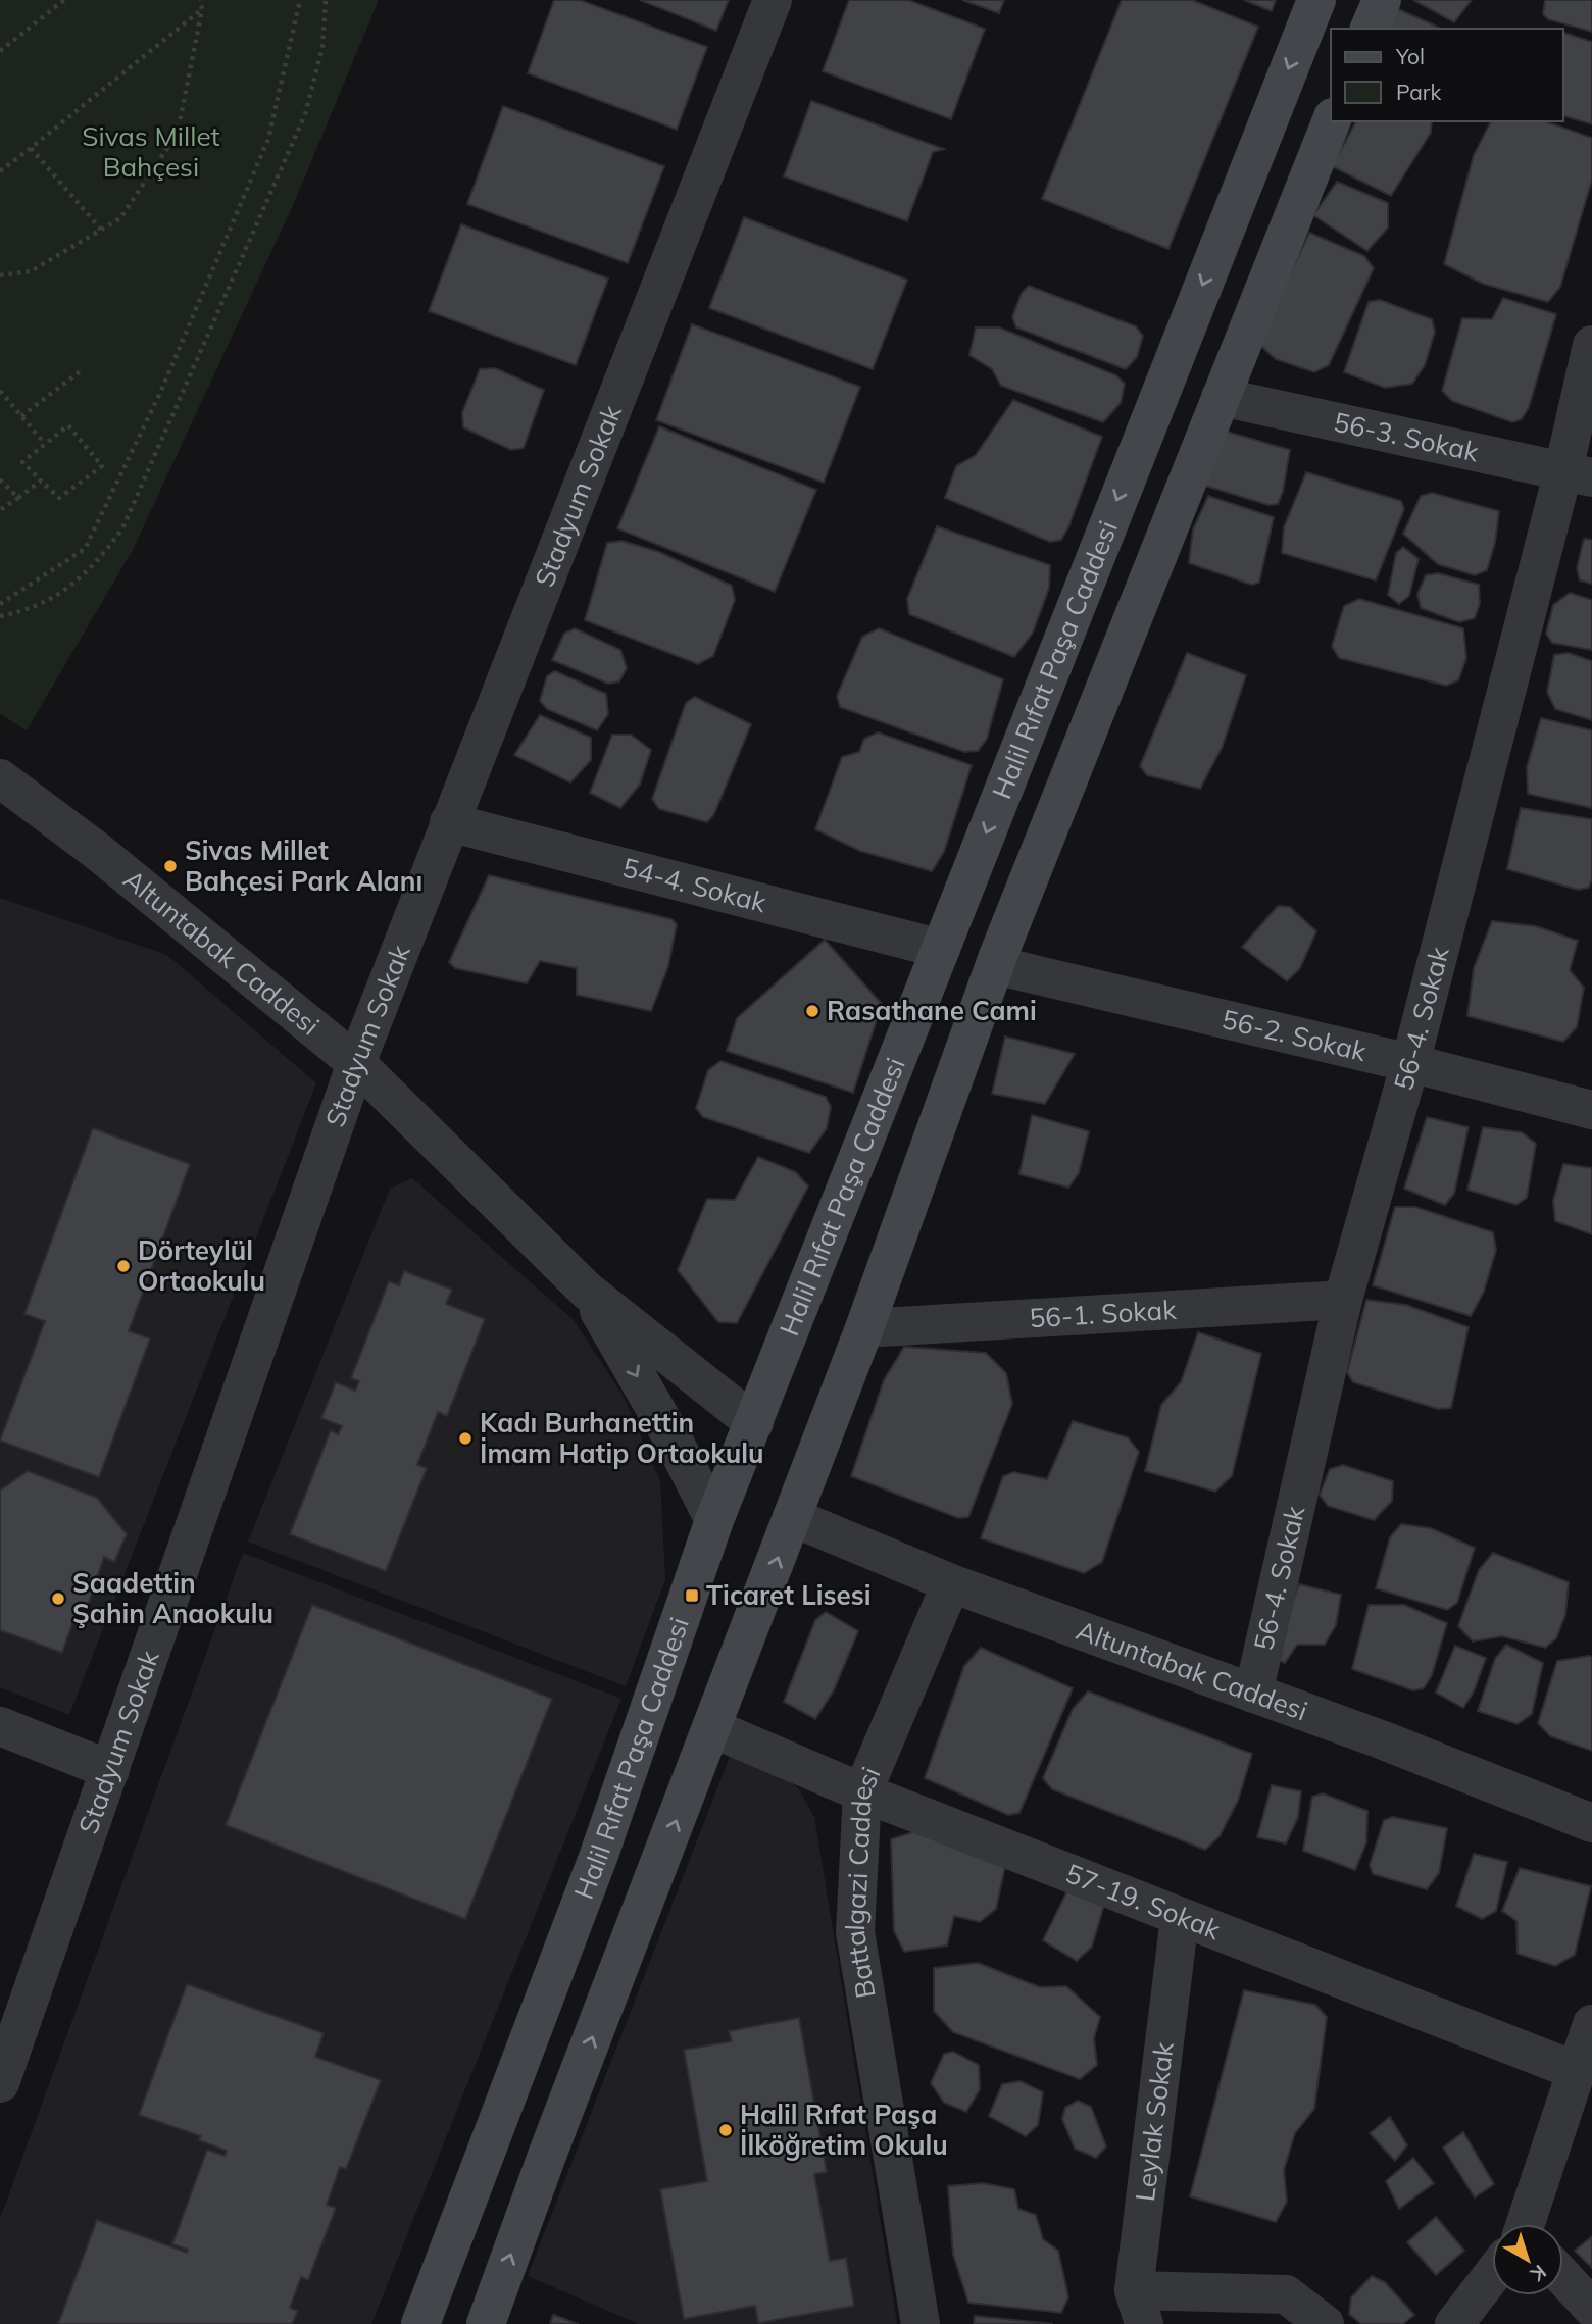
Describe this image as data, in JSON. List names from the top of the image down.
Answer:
{
  "streets": {
    "main road": ["Halil Rıfat Paşa Caddesi"],
    "street": [
      "56-3. Sokak",
      "Stadyum Sokak",
      "54-4. Sokak",
      "Altuntabak Caddesi",
      "56-4. Sokak",
      "56-2. Sokak",
      "56-1. Sokak",
      "Battalgazi Caddesi",
      "57-19. Sokak",
      "Leylak Sokak"
    ]
  },
  "crossings": [
    ["56-3. Sokak", "Halil Rıfat Paşa Caddesi"],
    ["56-3. Sokak", "56-4. Sokak"],
    ["Stadyum Sokak", "54-4. Sokak"],
    ["Stadyum Sokak", "Altuntabak Caddesi"],
    ["Halil Rıfat Paşa Caddesi", "54-4. Sokak"],
    ["Halil Rıfat Paşa Caddesi", "Altuntabak Caddesi"],
    ["Halil Rıfat Paşa Caddesi", "56-2. Sokak"],
    ["Halil Rıfat Paşa Caddesi", "56-1. Sokak"],
    ["Halil Rıfat Paşa Caddesi", "57-19. Sokak"],
    ["Altuntabak Caddesi", "56-4. Sokak"],
    ["Altuntabak Caddesi", "Battalgazi Caddesi"],
    ["56-4. Sokak", "56-2. Sokak"],
    ["56-4. Sokak", "56-1. Sokak"],
    ["Battalgazi Caddesi", "57-19. Sokak"],
    ["57-19. Sokak", "Leylak Sokak"]
  ],
  "parks": ["Sivas Millet Bahçesi"],
  "places": {
    "other": [
      "Sivas Millet Bahçesi Park Alanı",
      "Rasathane Cami",
      "Dörteylül Ortaokulu",
      "Kadı Burhanettin İmam Hatip Ortaokulu",
      "Saadettin Şahin Anaokulu",
      "Halil Rıfat Paşa İlköğretim Okulu"
    ],
    "transit": ["Ticaret Lisesi"]
  },
  "legend": ["Yol", "Park"],
  "north": "bottom right"
}
